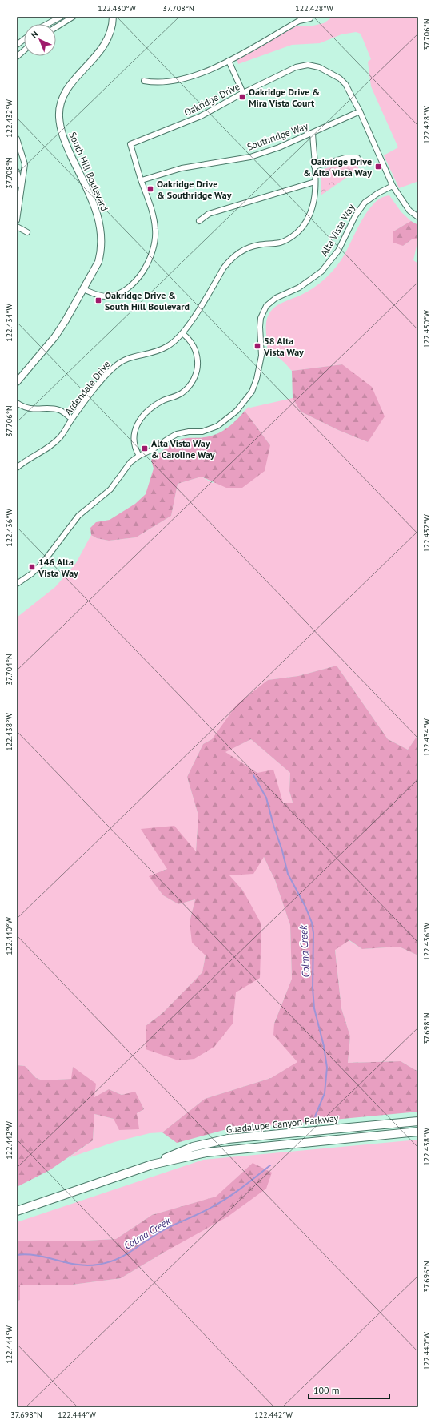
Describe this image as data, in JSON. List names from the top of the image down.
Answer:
{
  "streets": {
    "main road": ["Guadalupe Canyon Parkway"],
    "street": [
      "Oakridge Drive",
      "Southridge Way",
      "South Hill Boulevard",
      "Alta Vista Way",
      "Ardendale Drive"
    ]
  },
  "crossings": [
    ["Oakridge Drive", "Southridge Way"],
    ["Oakridge Drive", "South Hill Boulevard"],
    ["Oakridge Drive", "Alta Vista Way"],
    ["Southridge Way", "Ardendale Drive"]
  ],
  "water": ["Colma Creek"],
  "places": {
    "transit": [
      "Oakridge Drive & Mira Vista Court",
      "Oakridge Drive & Alta Vista Way",
      "Oakridge Drive & Southridge Way",
      "Oakridge Drive & South Hill Boulevard",
      "58 Alta Vista Way",
      "Alta Vista Way & Caroline Way",
      "146 Alta Vista Way"
    ]
  },
  "scale_bar": "100 m",
  "north": "top left",
  "coordinates": [
    "122.430°W",
    "37.708°N",
    "122.428°W",
    "37.706°N",
    "122.432°W",
    "122.434°W",
    "122.436°W",
    "37.704°N",
    "122.438°W",
    "122.440°W",
    "37.698°N",
    "122.442°W",
    "37.696°N",
    "122.444°W"
  ]
}
